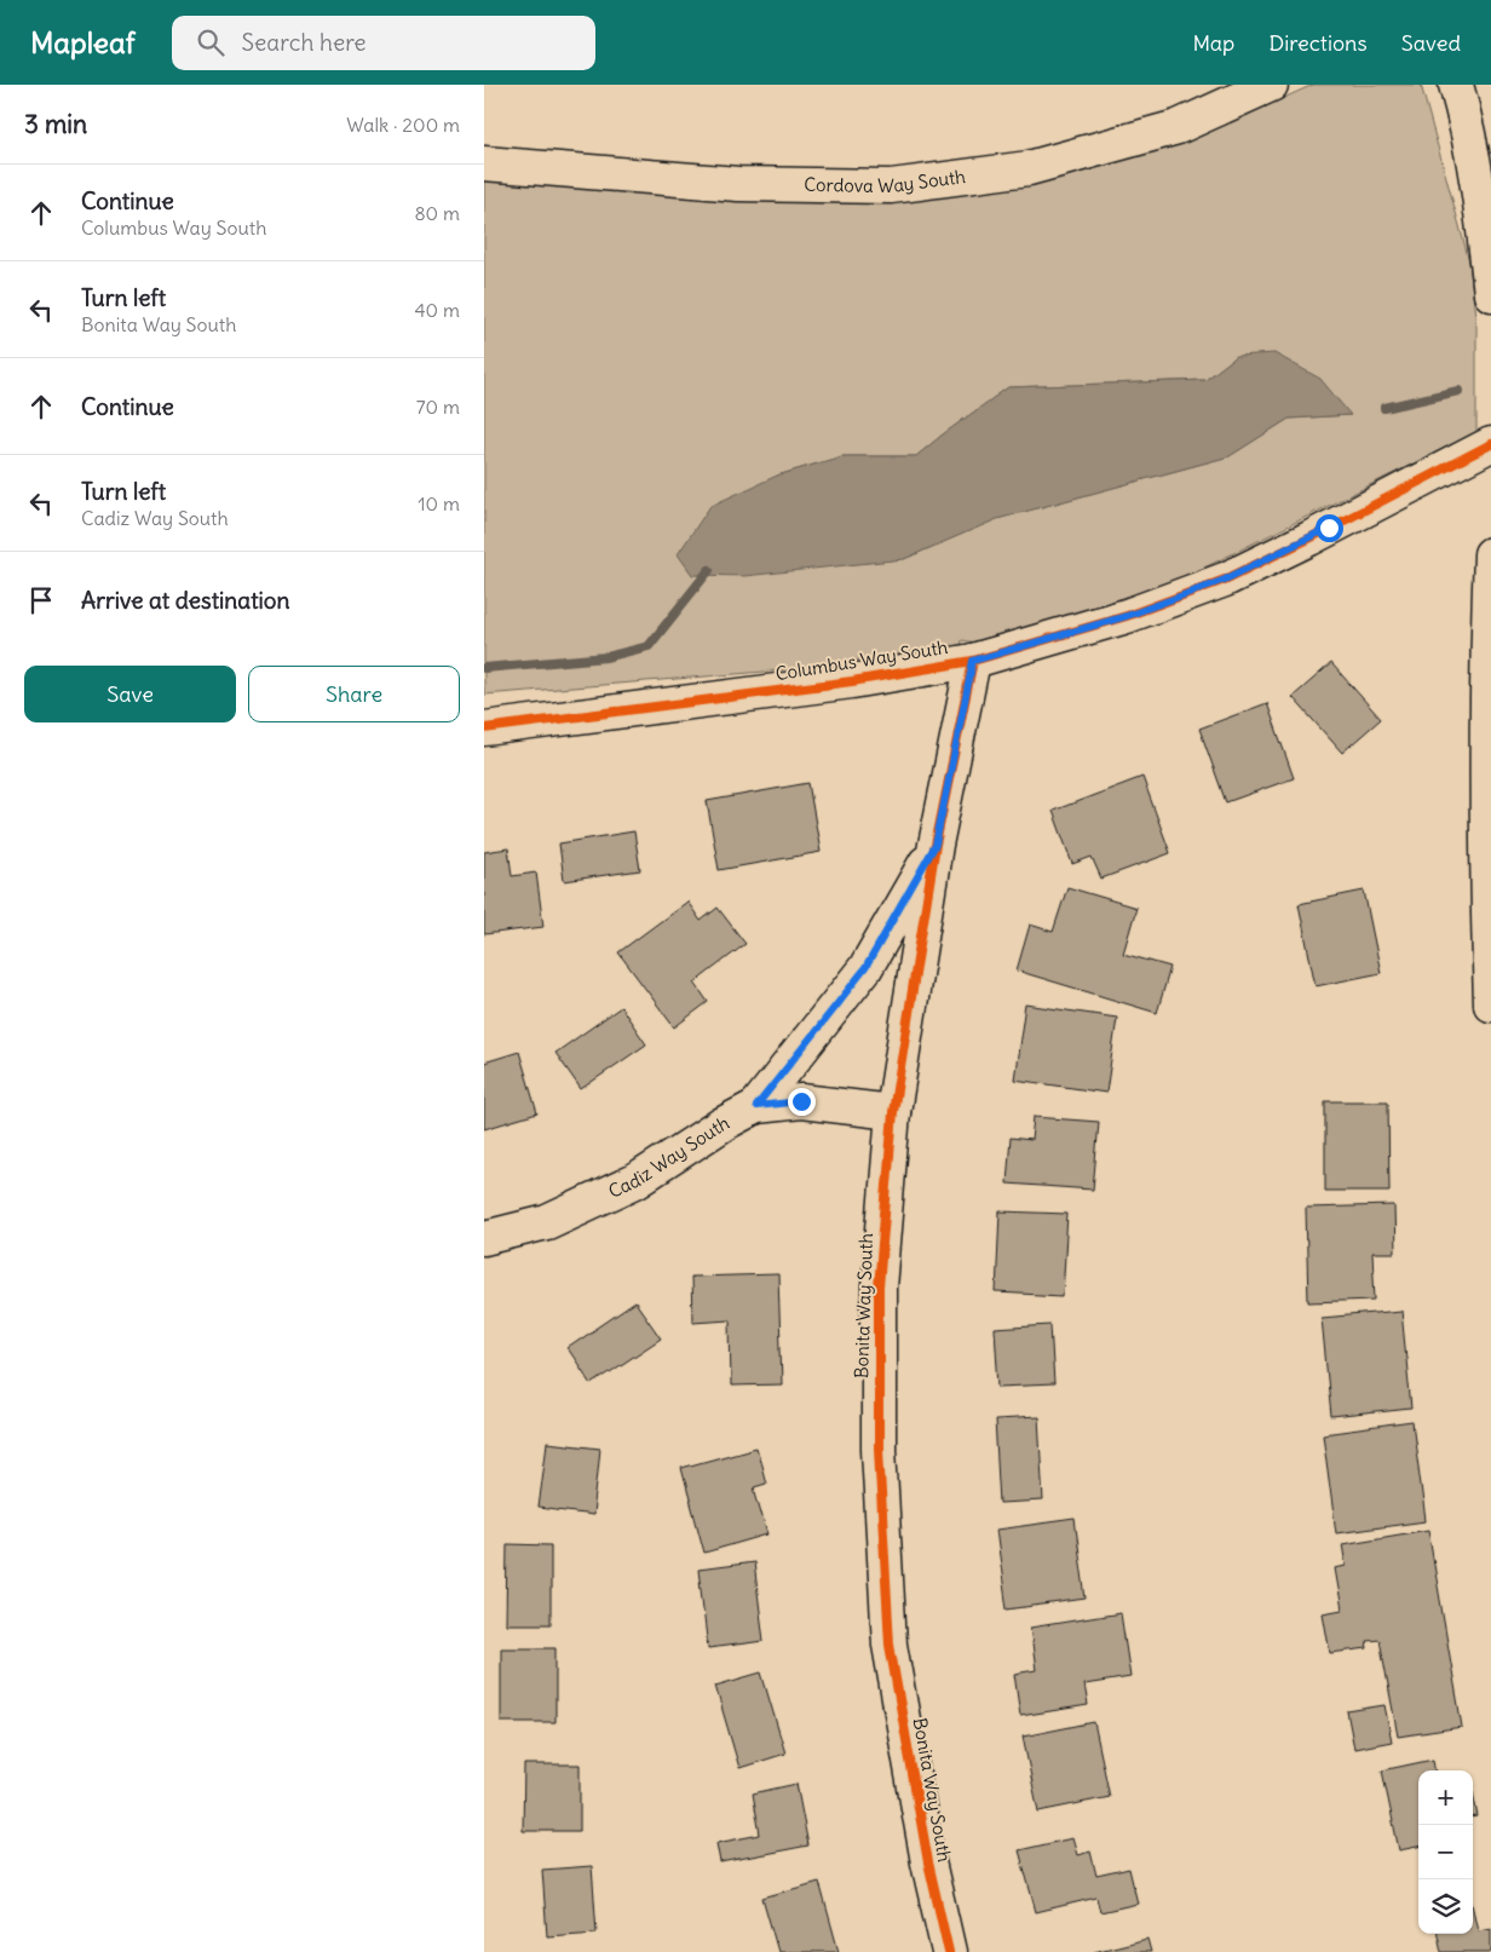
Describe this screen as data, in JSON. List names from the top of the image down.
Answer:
{
  "streets": {
    "street": [
      "Cordova Way South",
      "Columbus Way South",
      "Cadiz Way South",
      "Bonita Way South"
    ]
  },
  "crossings": [
    ["Columbus Way South", "Bonita Way South"],
    ["Cadiz Way South", "Bonita Way South"]
  ],
  "page": {
    "header": "Mapleaf",
    "search": "Search here",
    "nav": ["Map", "Directions", "Saved"],
    "heading": ["3 min", "Walk · 200 m"],
    "list": [
      ["Continue", "Columbus Way South", "80 m"],
      ["Turn left", "Bonita Way South", "40 m"],
      ["Continue", "70 m"],
      ["Turn left", "Cadiz Way South", "10 m"],
      "Arrive at destination"
    ],
    "buttons": ["Save", "Share"],
    "map_buttons": ["+", "−"]
  }
}
